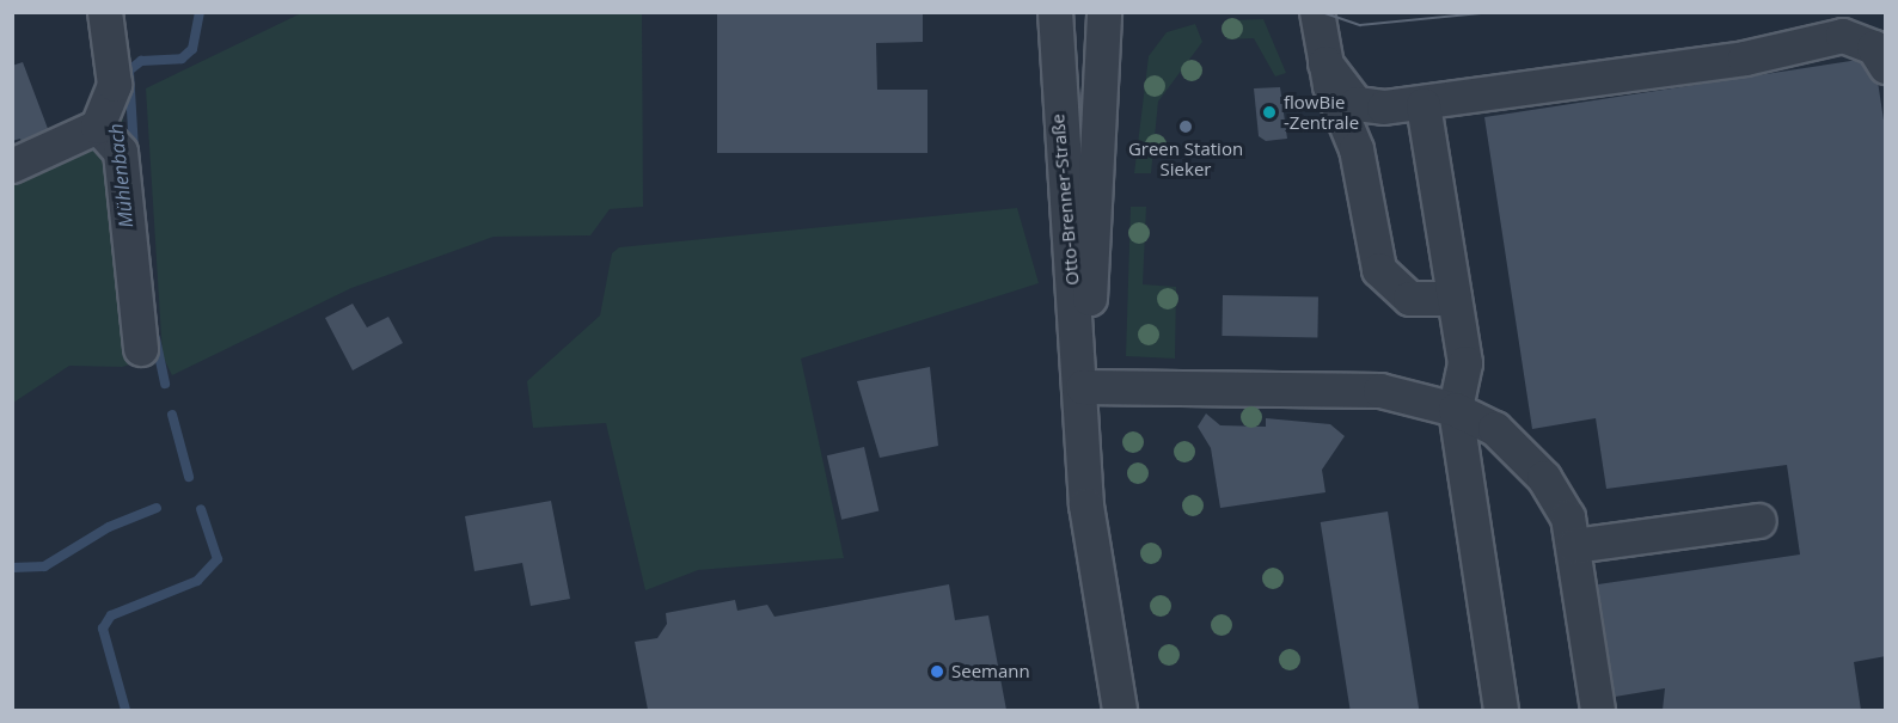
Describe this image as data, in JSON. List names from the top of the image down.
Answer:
{
  "streets": {
    "street": ["Otto-Brenner-Straße"]
  },
  "water": ["Mühlenbach"],
  "places": ["flowBie -Zentrale", "Green Station Sieker", "Seemann"]
}
